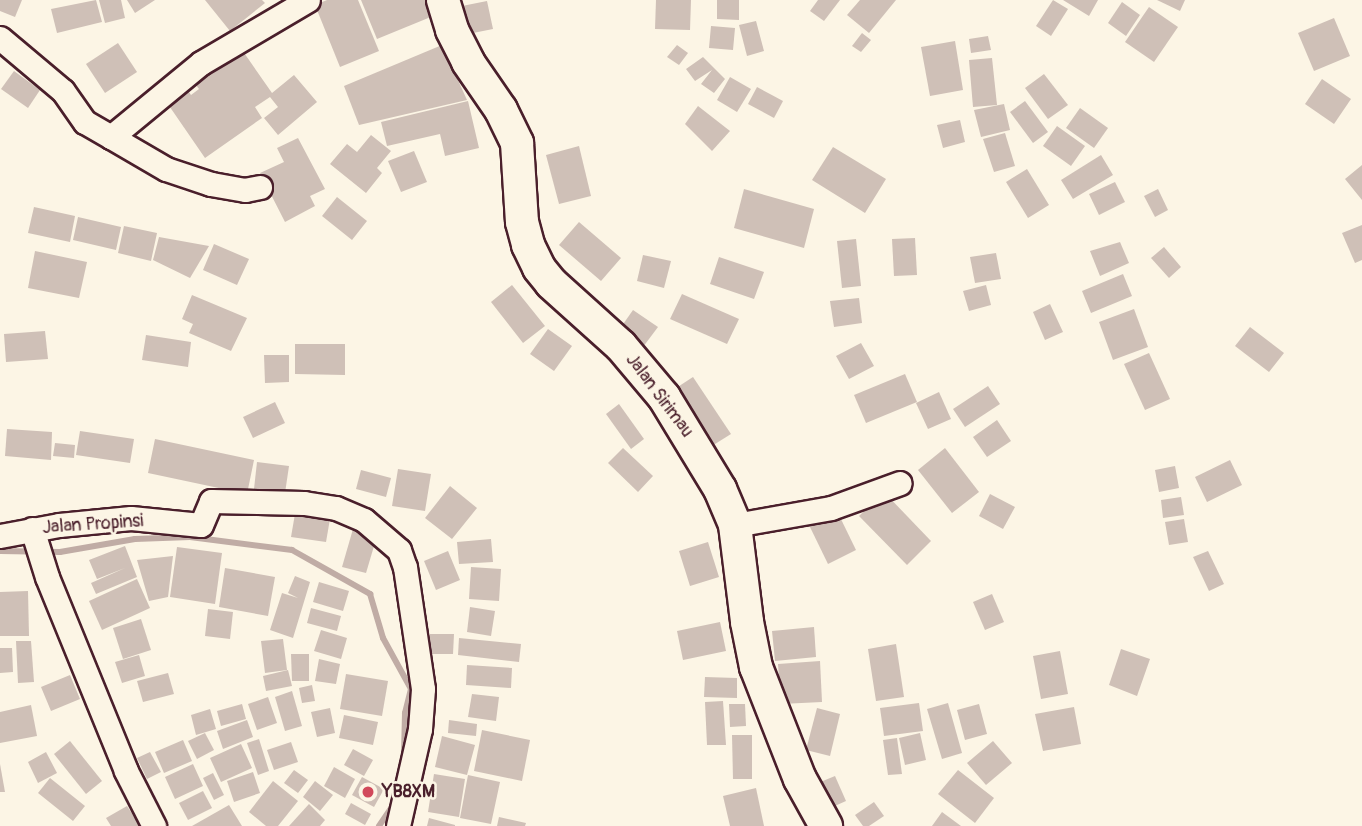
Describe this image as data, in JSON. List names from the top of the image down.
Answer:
{
  "streets": {
    "main road": ["Jalan Sirimau"],
    "street": ["Jalan Propinsi"]
  },
  "places": ["YB8XM"]
}
